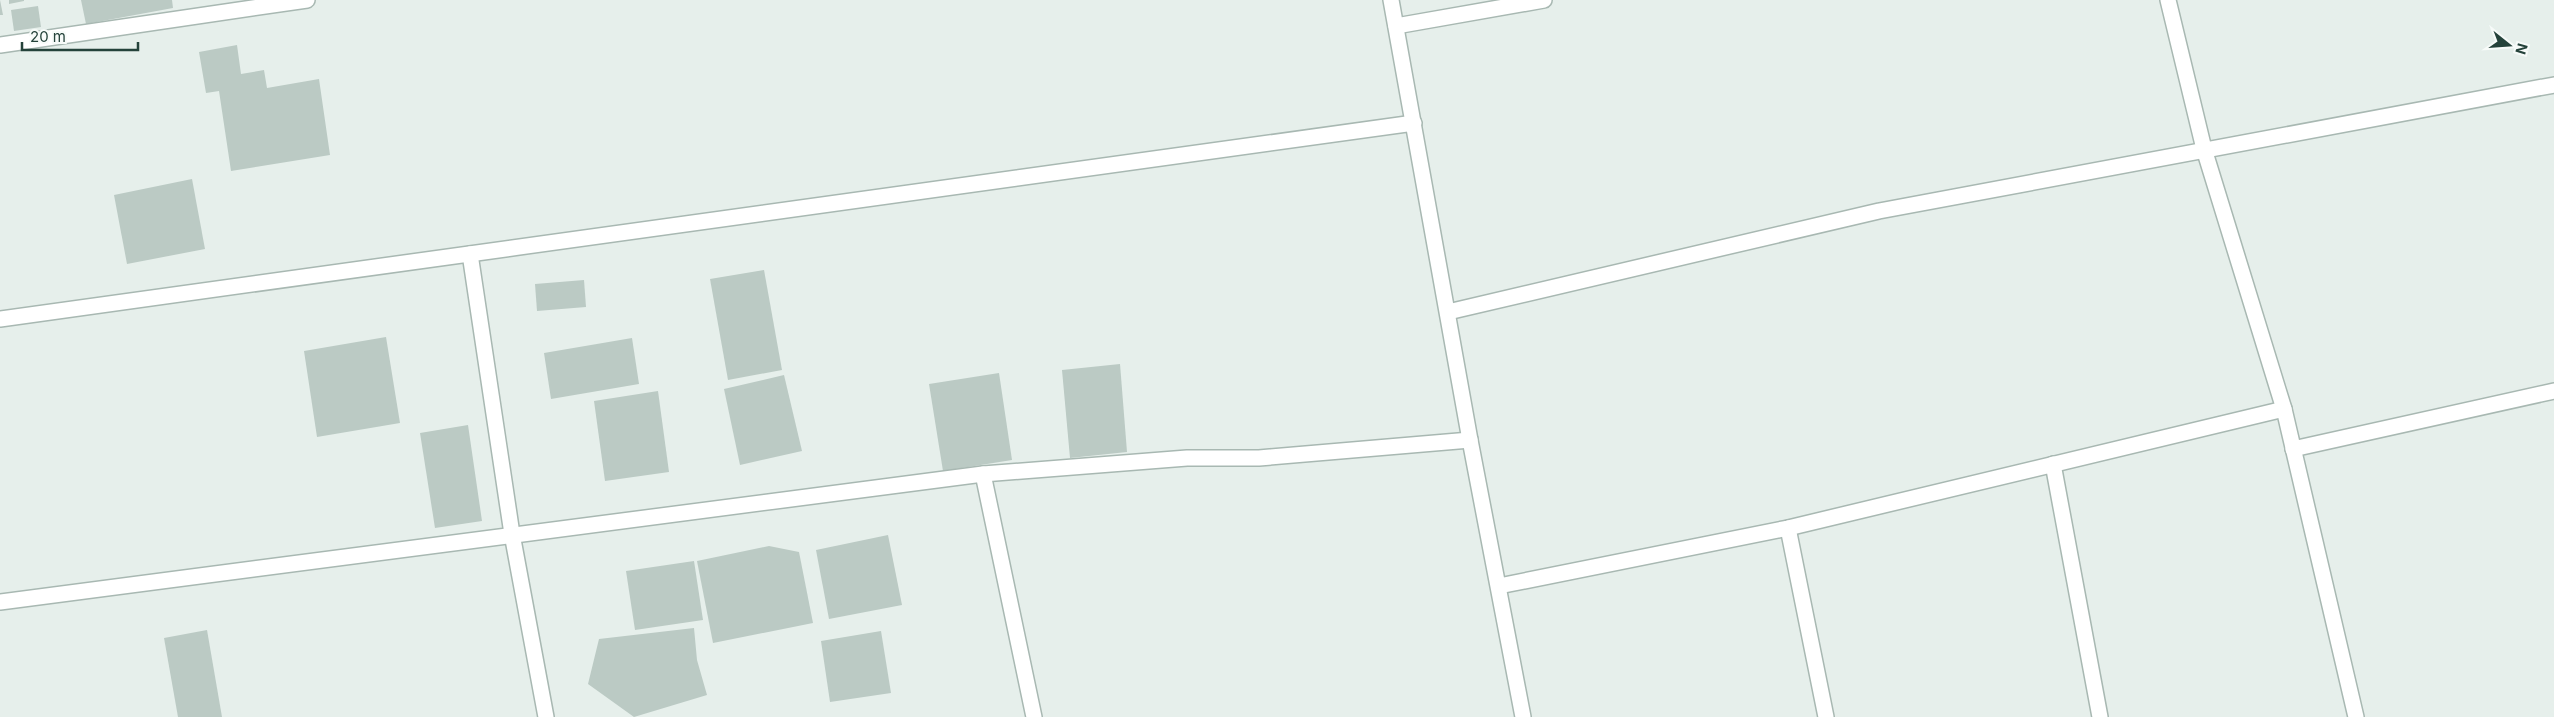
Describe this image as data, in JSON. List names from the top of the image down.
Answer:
{
  "scale_bar": "20 m",
  "north": "right"
}
